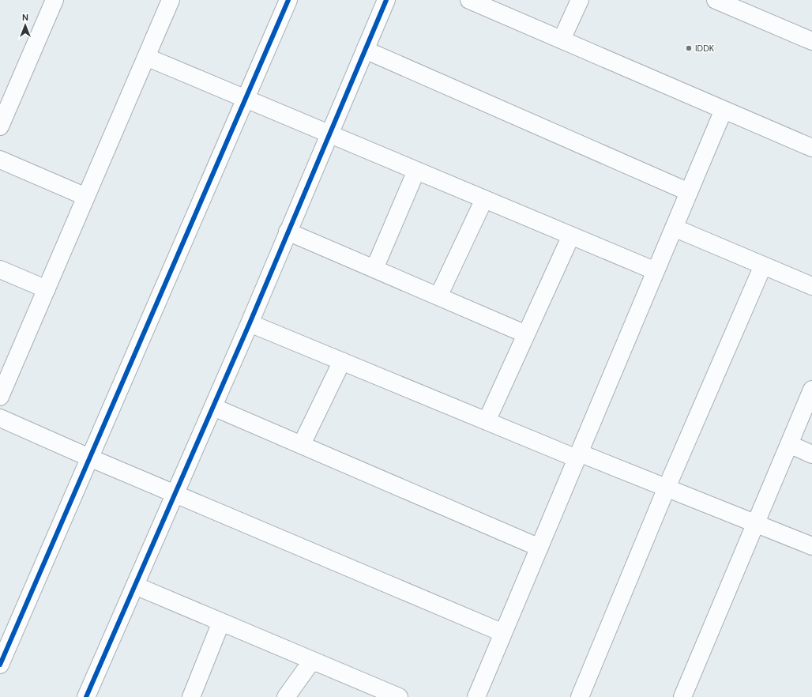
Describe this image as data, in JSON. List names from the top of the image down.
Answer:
{
  "places": ["IDDK"],
  "north": "top"
}
